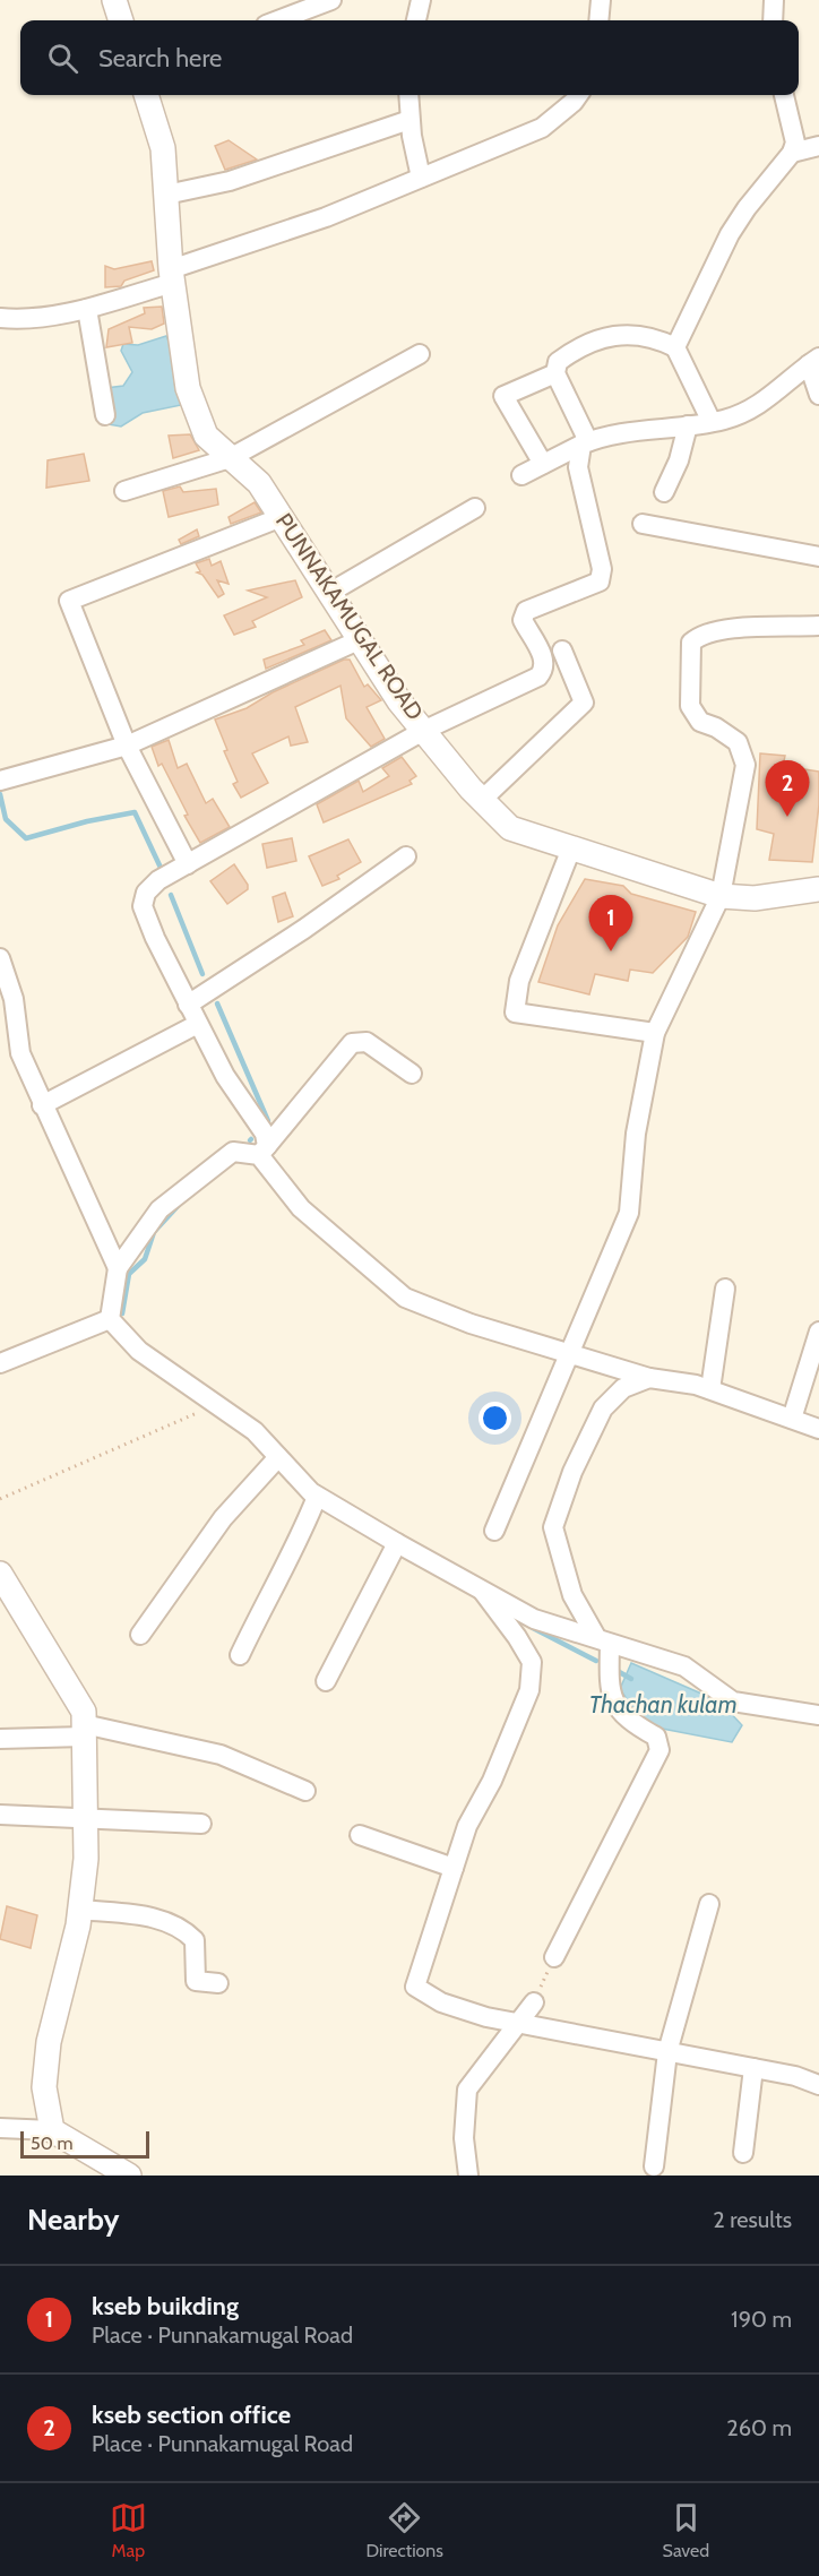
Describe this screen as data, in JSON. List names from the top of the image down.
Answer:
{
  "streets": {
    "street": ["PUNNAKAMUGAL ROAD"]
  },
  "water": ["Thachan kulam"],
  "scale_bar": "50 m",
  "page": {
    "search": "Search here",
    "pins": ["2", "1"],
    "scale": "50 m",
    "heading": ["Nearby", "2 results"],
    "list": [
      {
        "mark": "1",
        "name": "kseb buikding",
        "note": "Place · Punnakamugal Road",
        "value": "190 m"
      },
      {
        "mark": "2",
        "name": "kseb section office",
        "note": "Place · Punnakamugal Road",
        "value": "260 m"
      }
    ],
    "nav": ["Map", "Directions", "Saved"]
  }
}
